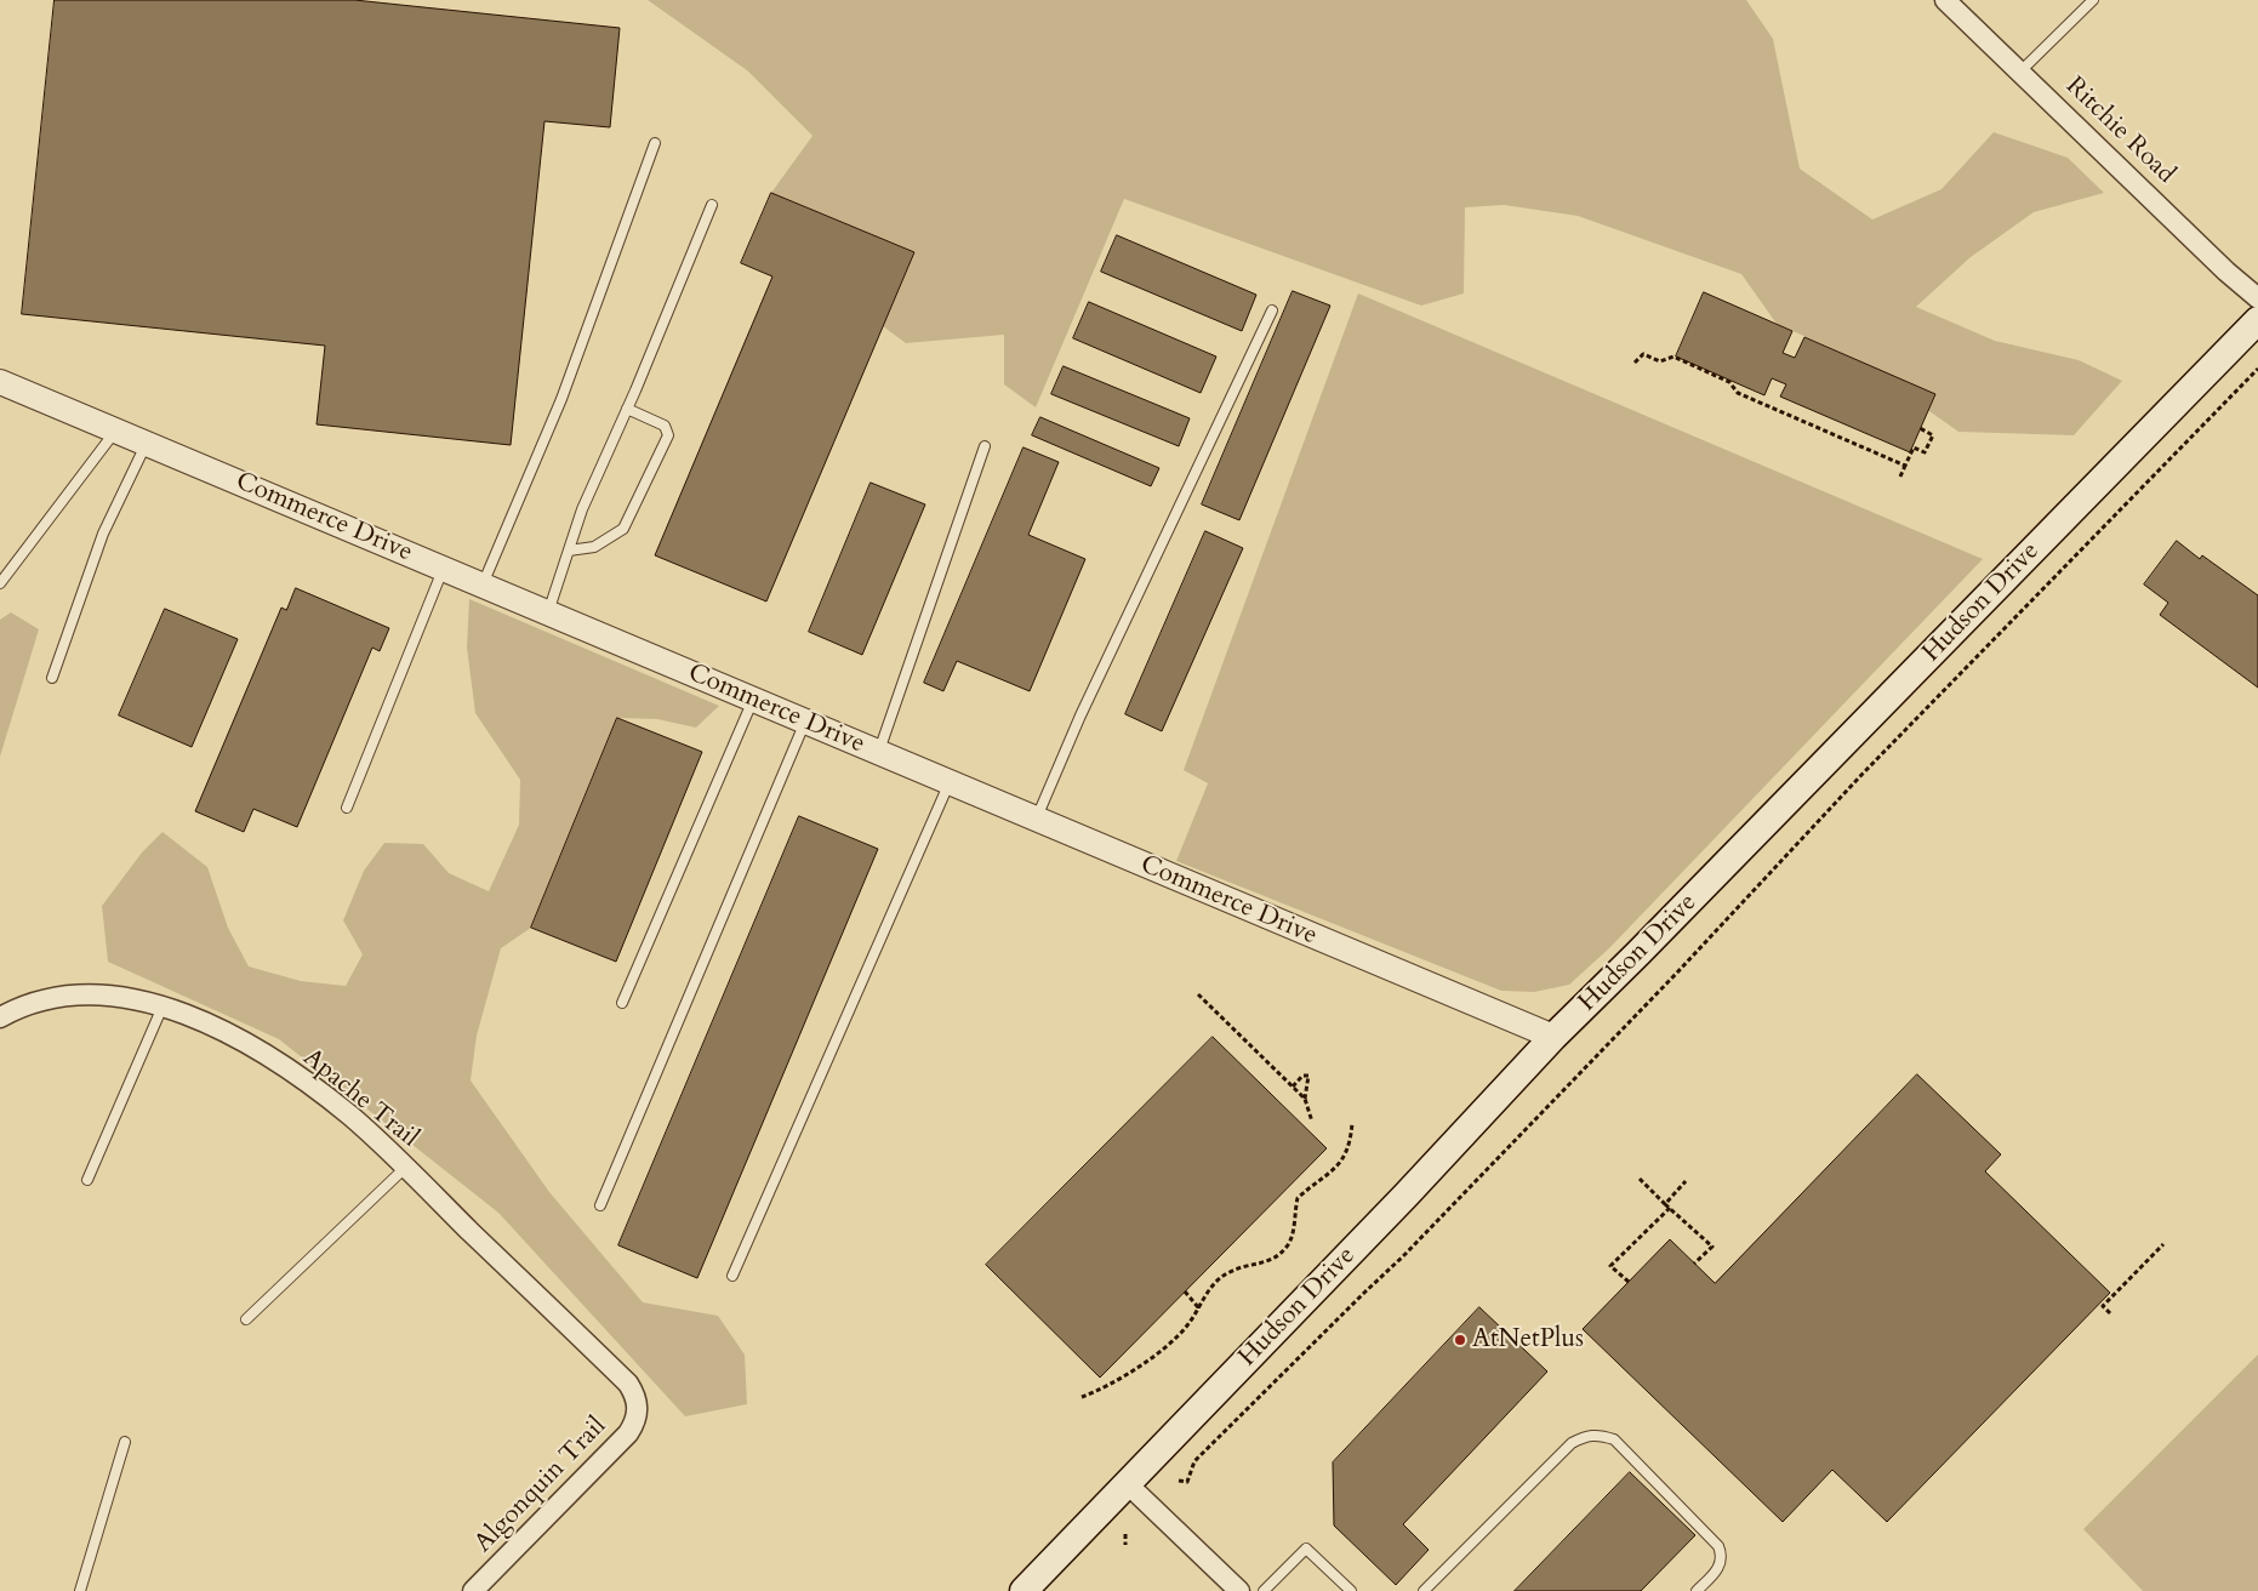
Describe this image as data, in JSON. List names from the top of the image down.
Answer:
{
  "streets": {
    "main road": ["Hudson Drive"],
    "street": [
      "Ritchie Road",
      "Commerce Drive",
      "Apache Trail",
      "Algonquin Trail"
    ]
  },
  "crossings": [
    ["Commerce Drive", "Hudson Drive"],
    ["Apache Trail", "Algonquin Trail"]
  ],
  "places": ["AtNetPlus"]
}
